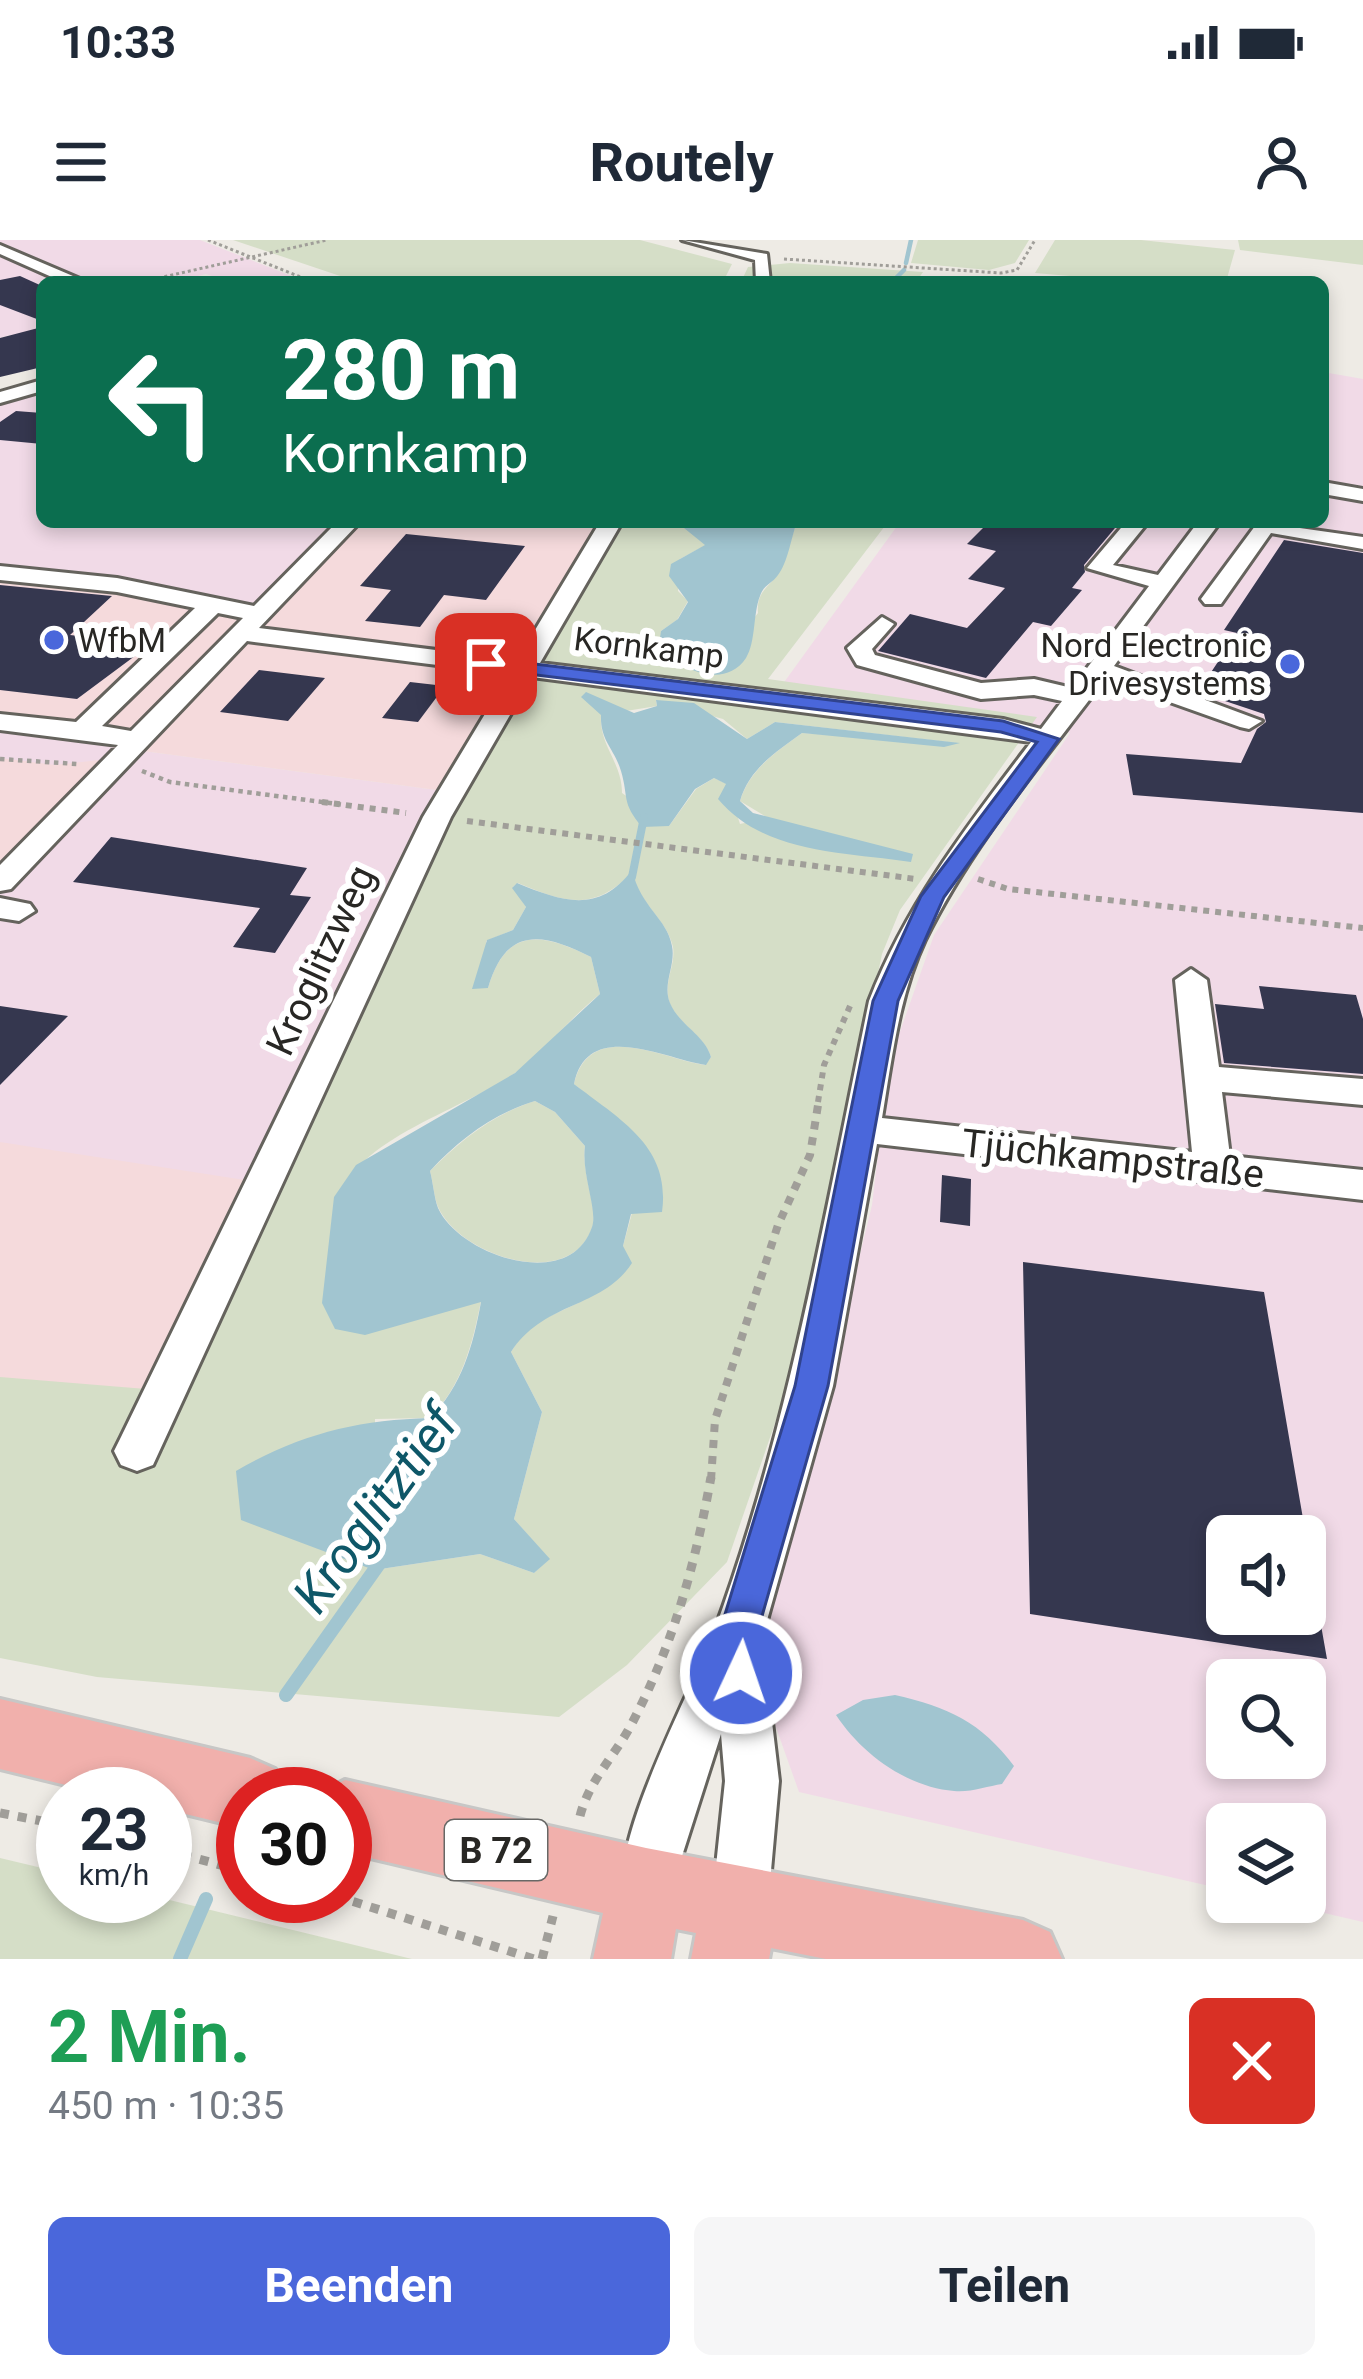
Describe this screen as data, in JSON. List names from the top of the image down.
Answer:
{
  "streets": {
    "main road": ["B 72"],
    "street": ["Kornkamp", "Kroglitzweg", "Tjüchkampstraße"]
  },
  "crossings": [
    ["Kornkamp", "Kroglitzweg"]
  ],
  "water": ["Kroglitztief"],
  "places": ["WfbM", "Nord Electronic Drivesystems"],
  "page": {
    "status": "10:33",
    "header": "Routely",
    "turn": ["280 m", "Kornkamp"],
    "speed": "23 km/h",
    "limit": "30",
    "heading": ["2 Min.", "450 m · 10:35"],
    "buttons": ["Beenden", "Teilen"]
  }
}
